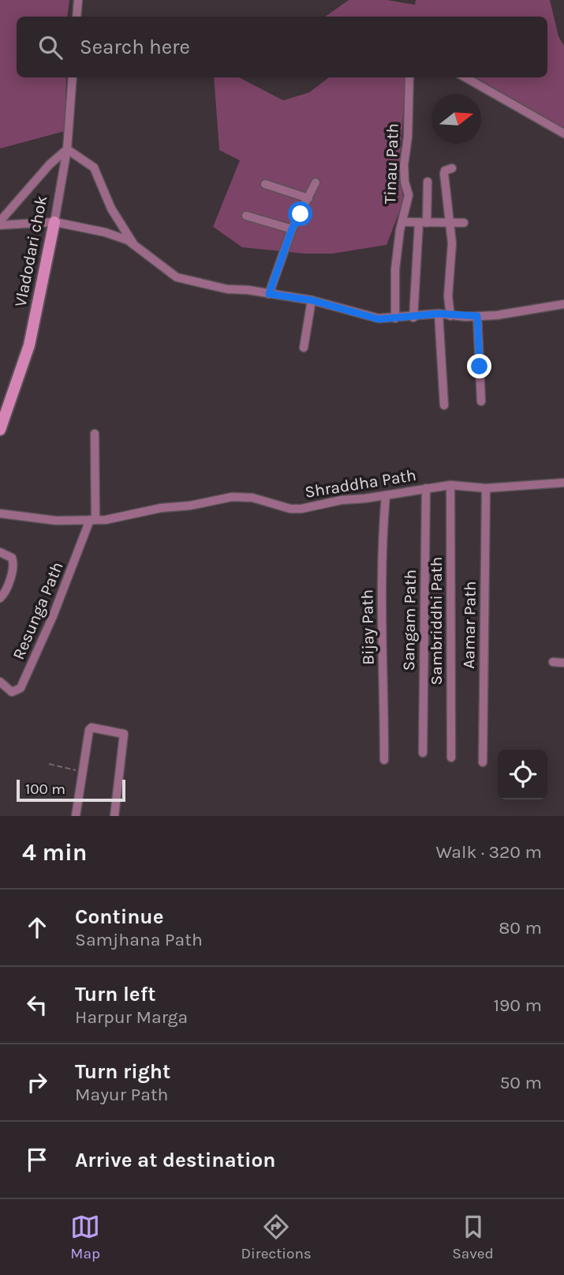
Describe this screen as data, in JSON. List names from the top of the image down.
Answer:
{
  "streets": {
    "street": [
      "Tinau Path",
      "Vladodari chok",
      "Shraddha Path",
      "Resunga Path",
      "Sangam Path",
      "Sambriddhi Path",
      "Aamar Path",
      "Bijay Path"
    ]
  },
  "crossings": [
    ["Shraddha Path", "Resunga Path"],
    ["Shraddha Path", "Sangam Path"],
    ["Shraddha Path", "Sambriddhi Path"],
    ["Shraddha Path", "Aamar Path"],
    ["Shraddha Path", "Bijay Path"]
  ],
  "scale_bar": "100 m",
  "north": "right",
  "page": {
    "search": "Search here",
    "scale": "100 m",
    "heading": ["4 min", "Walk · 320 m"],
    "list": [
      ["Continue", "Samjhana Path", "80 m"],
      ["Turn left", "Harpur Marga", "190 m"],
      ["Turn right", "Mayur Path", "50 m"],
      "Arrive at destination"
    ],
    "nav": ["Map", "Directions", "Saved"]
  }
}
